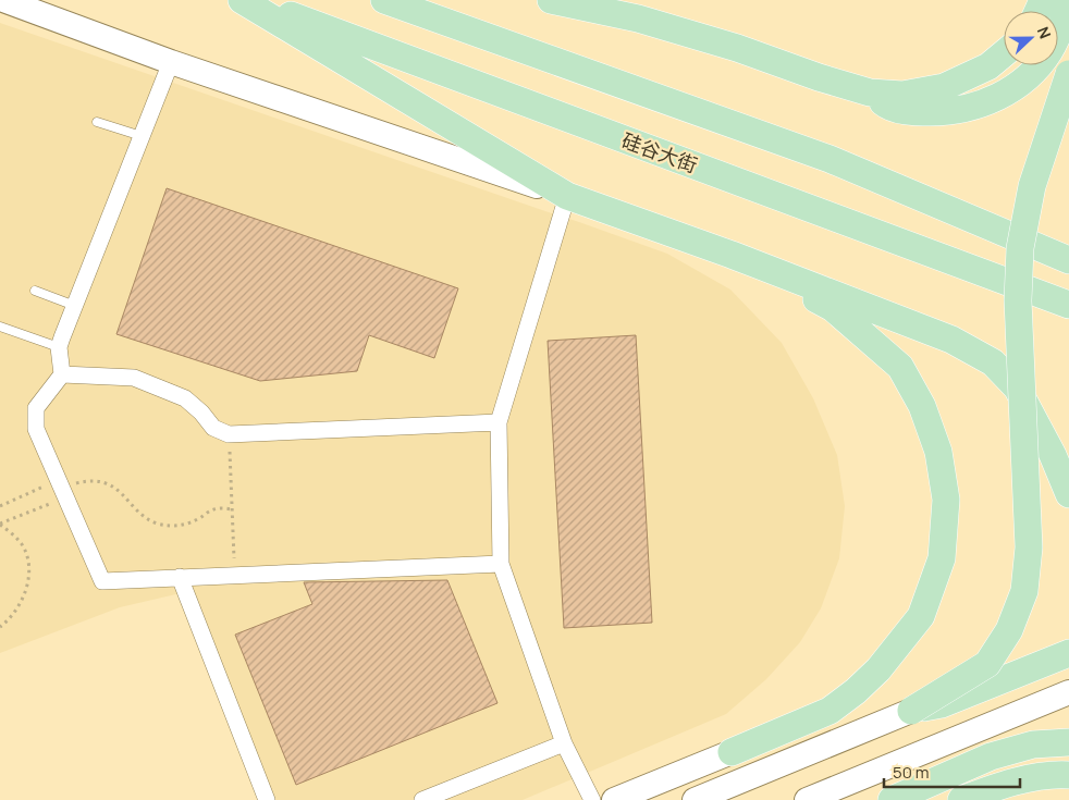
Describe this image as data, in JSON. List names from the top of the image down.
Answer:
{
  "streets": {
    "main road": ["硅谷大街"]
  },
  "scale_bar": "50 m",
  "north": "right"
}
